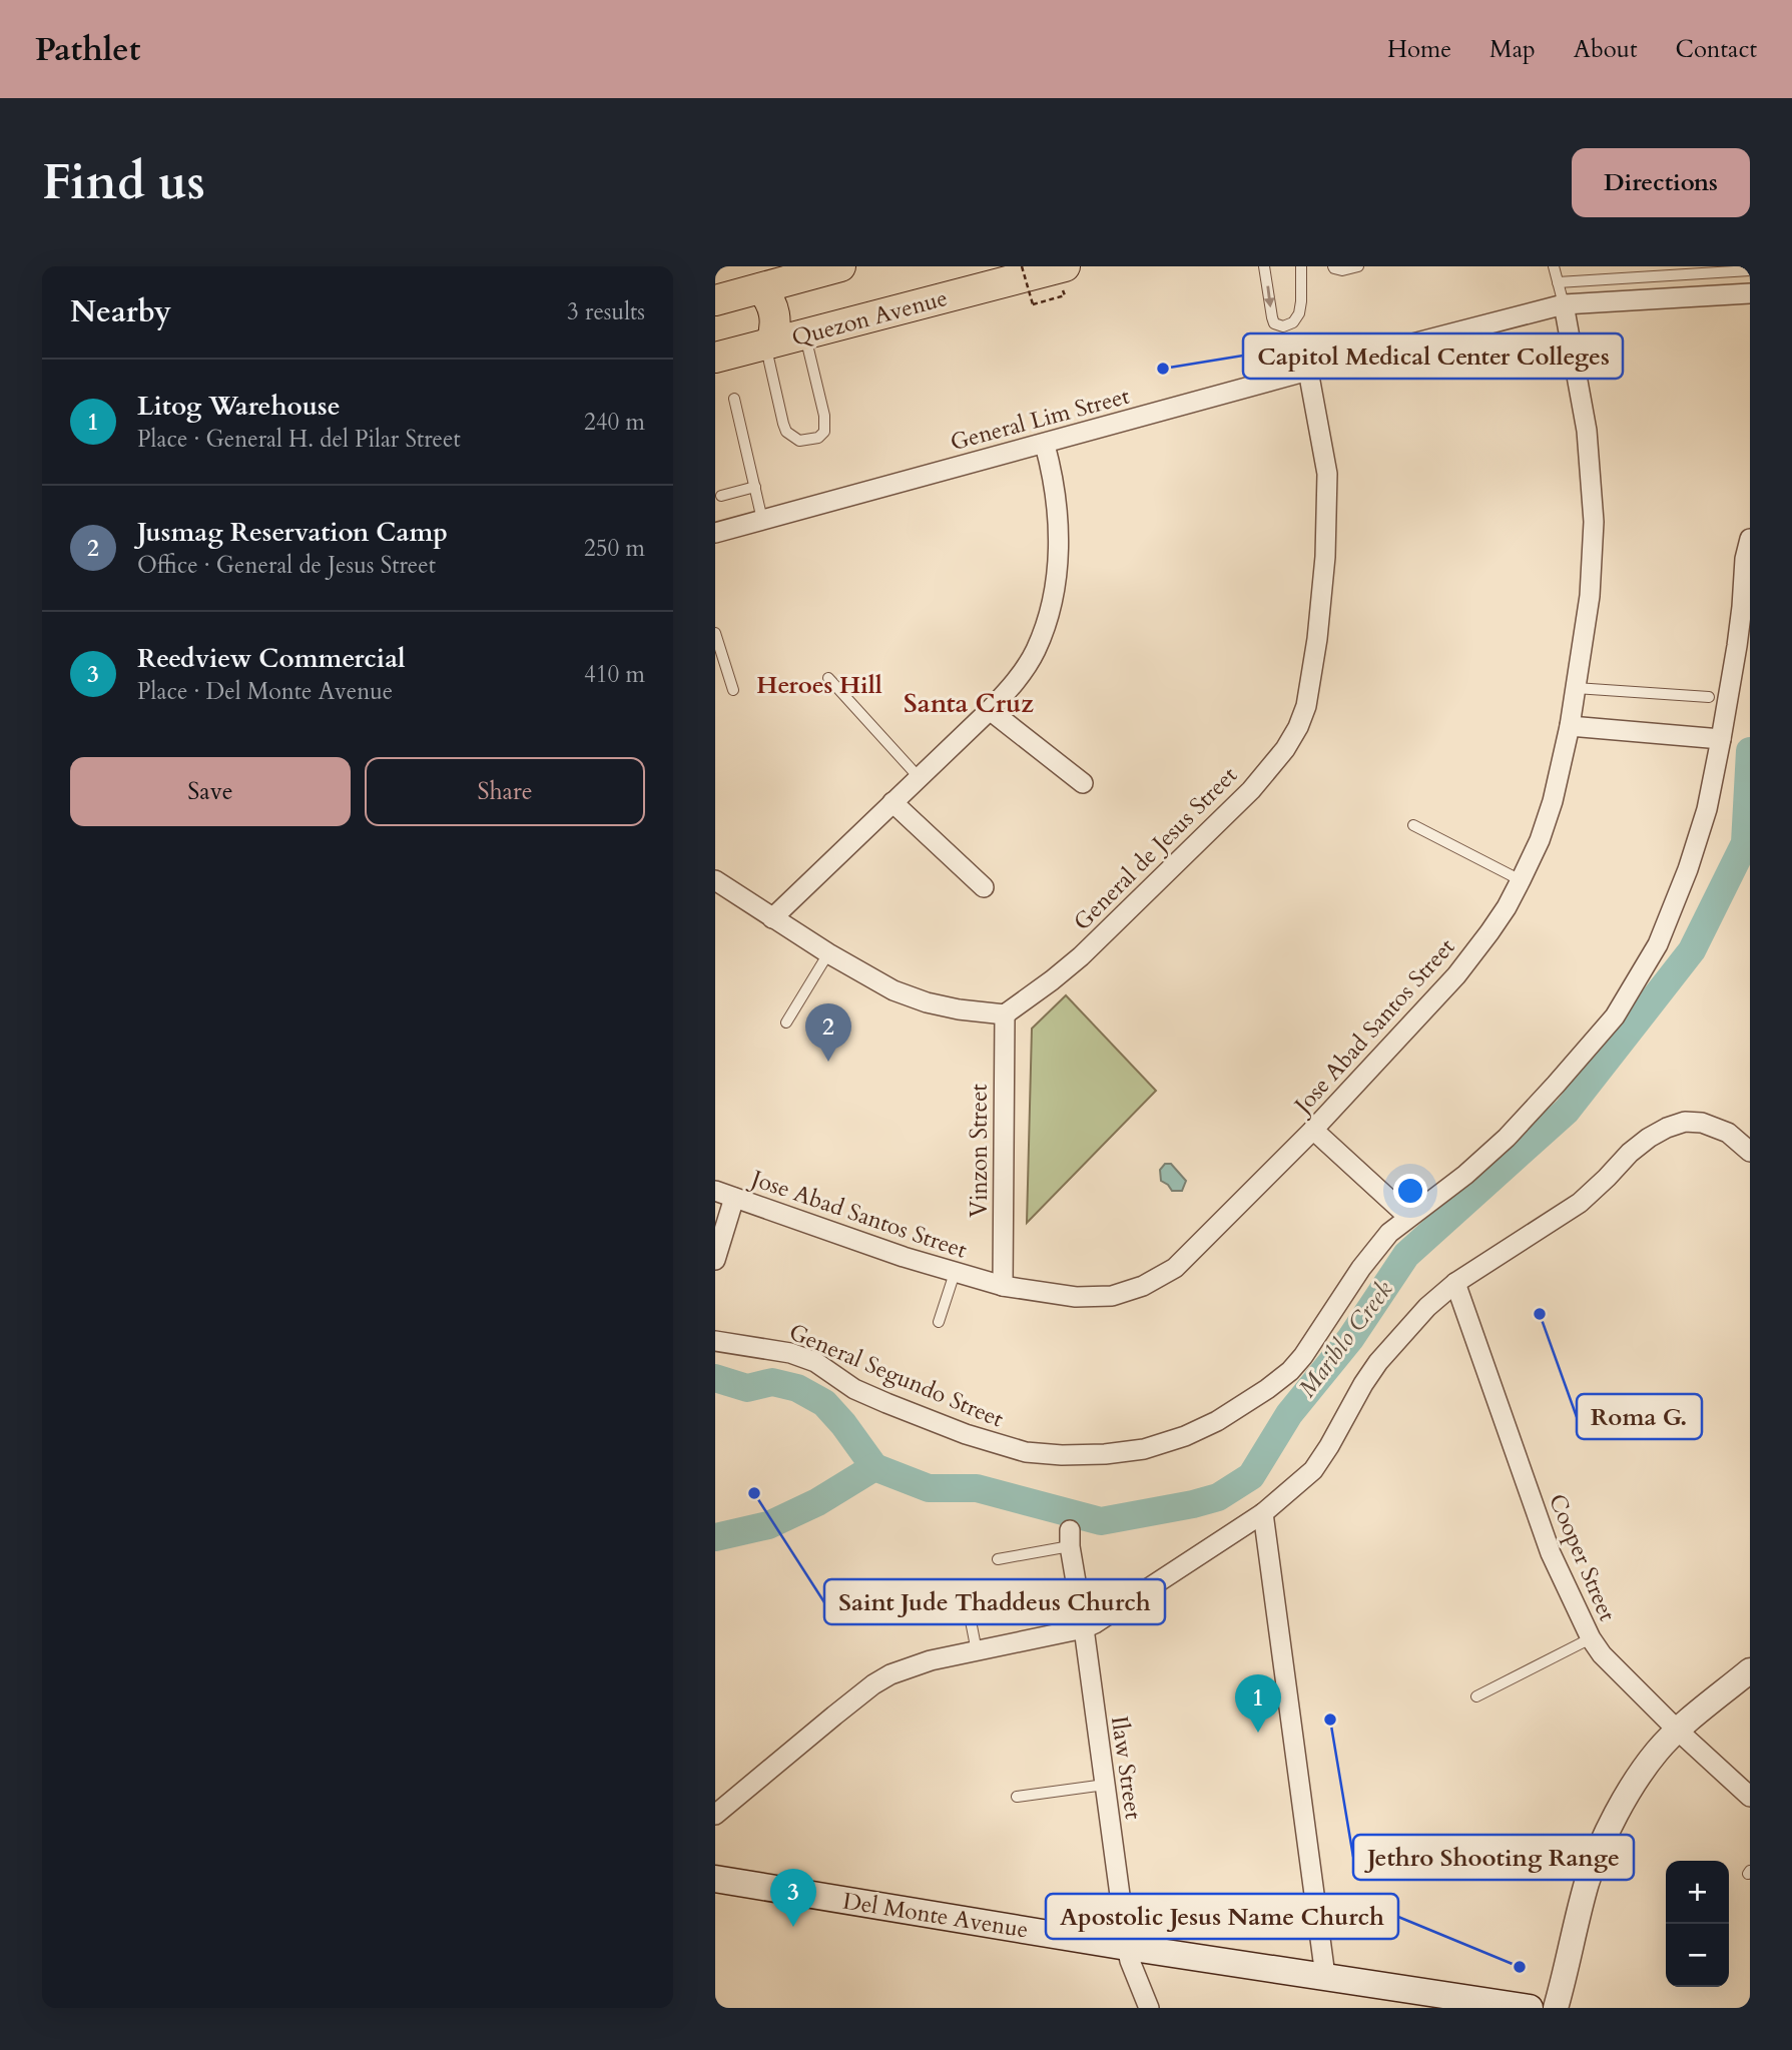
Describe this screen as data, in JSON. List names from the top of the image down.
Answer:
{
  "streets": {
    "main road": ["Quezon Avenue", "Del Monte Avenue"],
    "street": [
      "General Lim Street",
      "General de Jesus Street",
      "Jose Abad Santos Street",
      "Vinzon Street",
      "General Segundo Street",
      "Cooper Street",
      "Ilaw Street"
    ]
  },
  "crossings": [
    ["General Lim Street", "General de Jesus Street"],
    ["General Lim Street", "Jose Abad Santos Street"],
    ["General de Jesus Street", "Vinzon Street"],
    ["Jose Abad Santos Street", "Vinzon Street"],
    ["Ilaw Street", "Del Monte Avenue"]
  ],
  "districts": ["Heroes Hill", "Santa Cruz"],
  "water": ["Mariblo Creek"],
  "places": [
    "Capitol Medical Center Colleges",
    "Roma G.",
    "Saint Jude Thaddeus Church",
    "Jethro Shooting Range",
    "Apostolic Jesus Name Church"
  ],
  "page": {
    "header": "Pathlet",
    "nav": [
      "Home",
      "Map",
      "About",
      "Contact"
    ],
    "buttons": [
      "Directions",
      ["Save", "Share"]
    ],
    "title": "Find us",
    "heading": ["Nearby", "3 results"],
    "list": [
      {
        "mark": "1",
        "name": "Litog Warehouse",
        "note": "Place · General H. del Pilar Street",
        "value": "240 m"
      },
      {
        "mark": "2",
        "name": "Jusmag Reservation Camp",
        "note": "Office · General de Jesus Street",
        "value": "250 m"
      },
      {
        "mark": "3",
        "name": "Reedview Commercial",
        "note": "Place · Del Monte Avenue",
        "value": "410 m"
      }
    ],
    "pins": ["2", "1", "3"],
    "map_buttons": ["+", "−"]
  }
}
